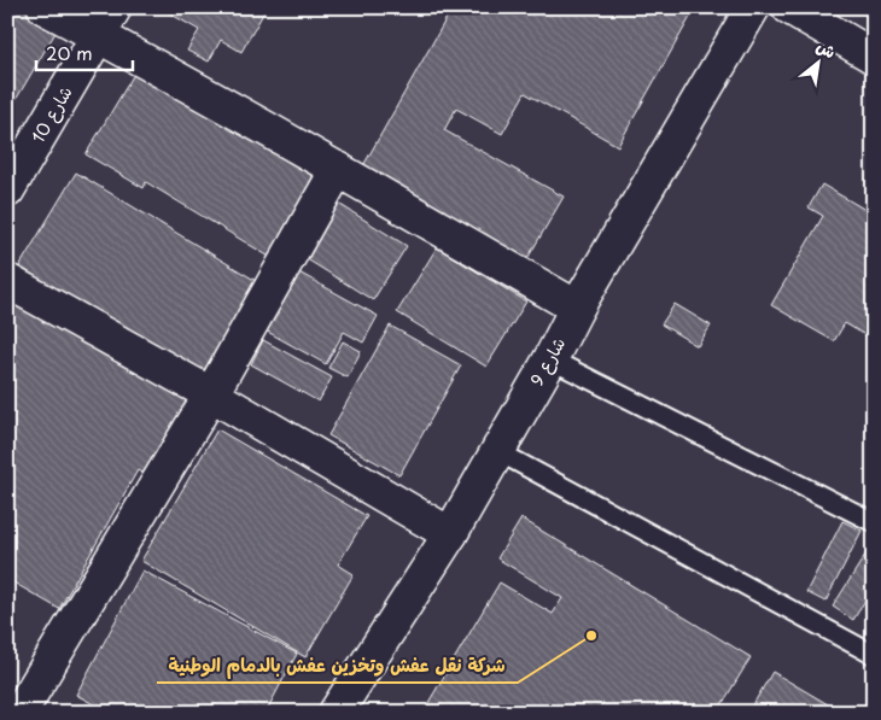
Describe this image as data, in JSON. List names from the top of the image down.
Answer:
{
  "streets": {
    "street": ["شارع 10", "شارع 9"]
  },
  "places": ["شركة نقل عفش وتخزين عفش بالدمام الوطنية"],
  "scale_bar": "20 m",
  "north": "top right"
}
